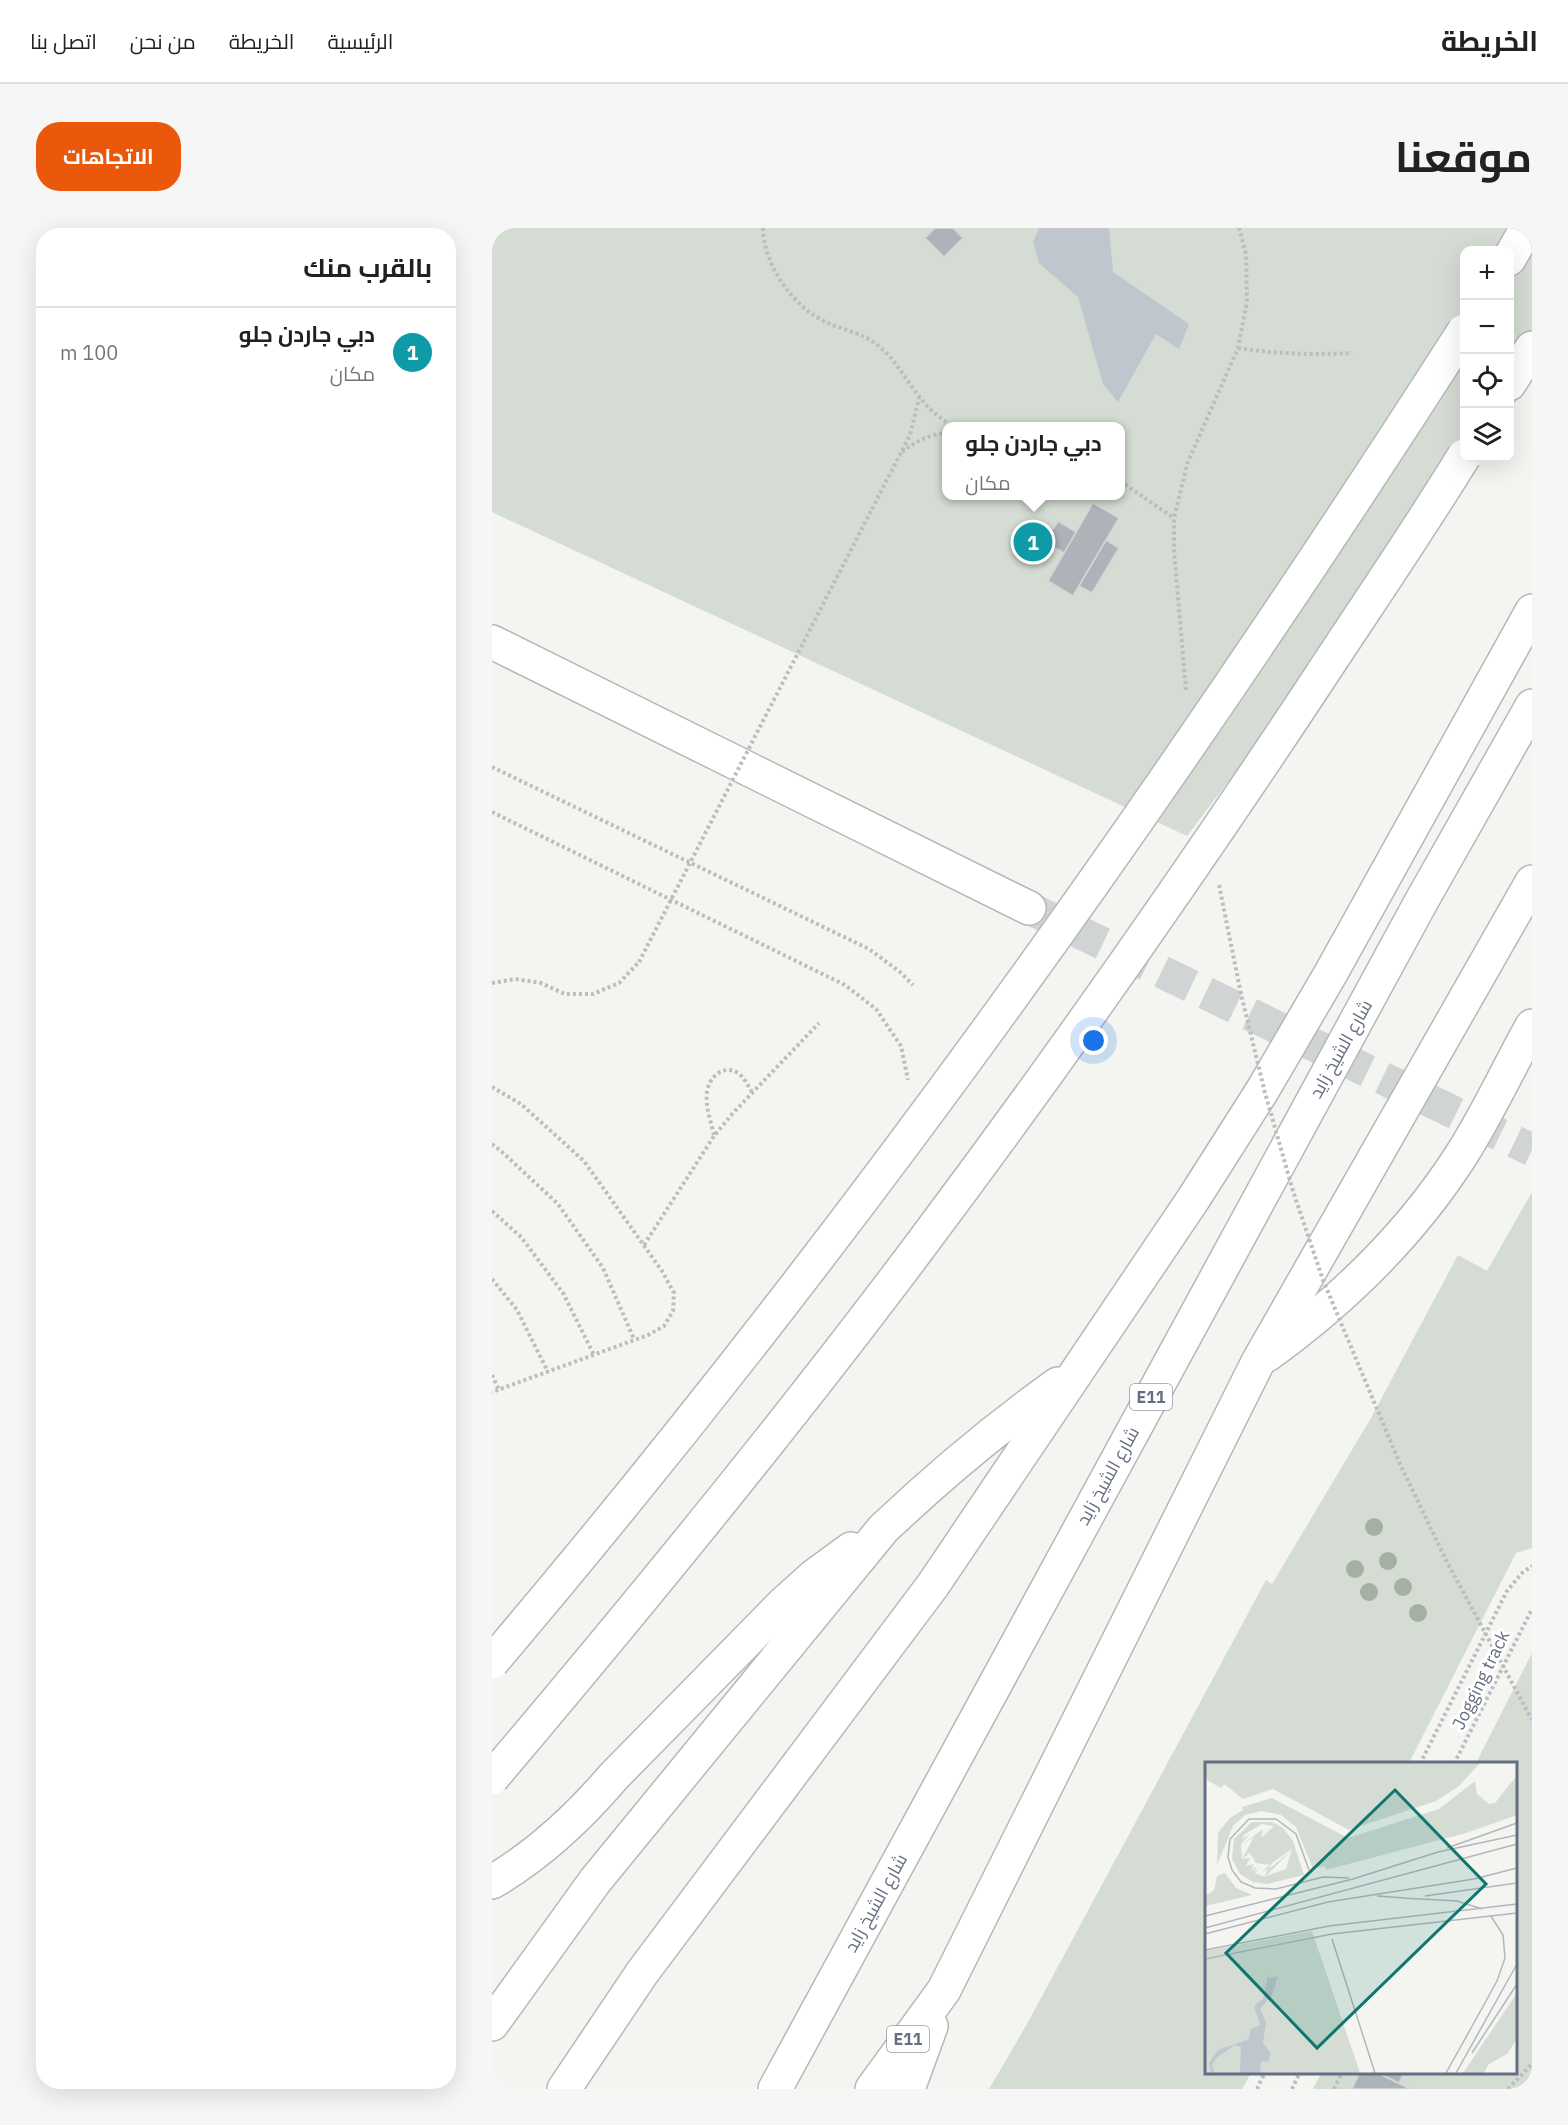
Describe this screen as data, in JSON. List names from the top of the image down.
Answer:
{
  "streets": {
    "highway": ["شارع الشيخ زايد", "E11"],
    "path": ["Jogging track"]
  },
  "page": {
    "header": "الخريطة",
    "nav": [
      "الرئيسية",
      "الخريطة",
      "من نحن",
      "اتصل بنا"
    ],
    "title": "موقعنا",
    "buttons": "الاتجاهات",
    "heading": "بالقرب منك",
    "map_buttons": ["+", "−"],
    "list": [
      {
        "mark": "1",
        "name": "دبي جاردن جلو",
        "note": "مكان",
        "value": "100 m"
      }
    ],
    "popup": ["دبي جاردن جلو", "مكان"],
    "pins": "1"
  }
}
